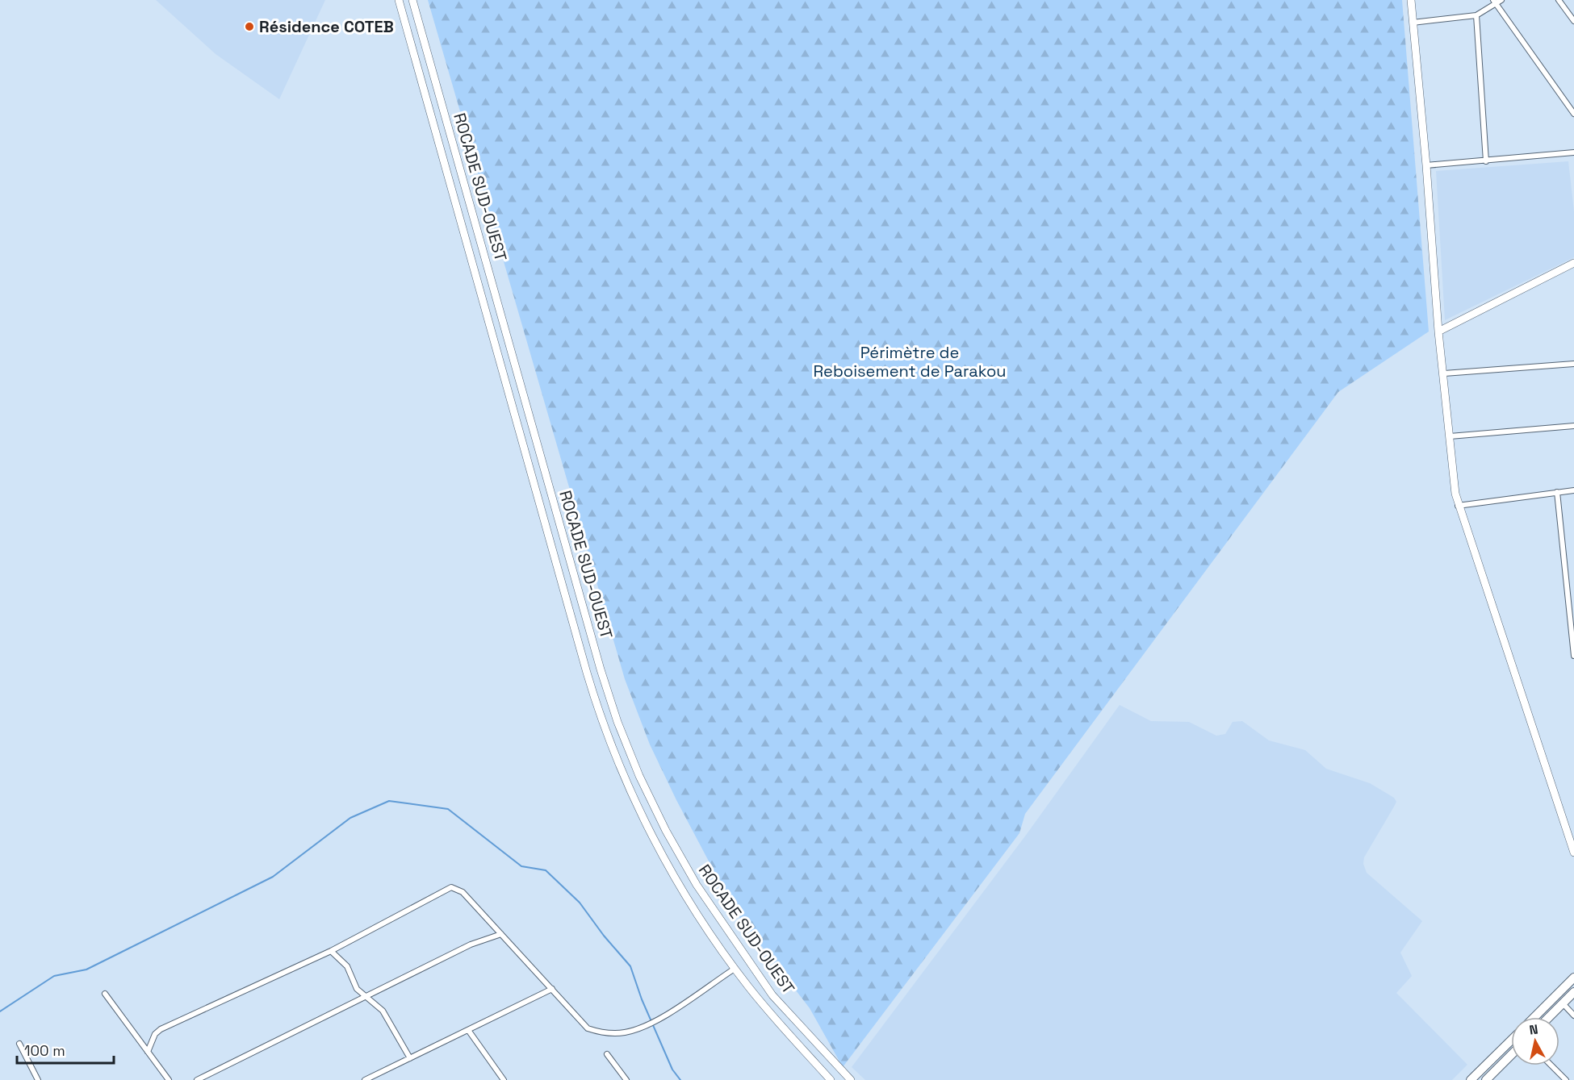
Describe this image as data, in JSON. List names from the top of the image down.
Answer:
{
  "streets": {
    "main road": ["ROCADE SUD-OUEST"]
  },
  "parks": ["Périmètre de Reboisement de Parakou"],
  "places": ["Résidence COTEB"],
  "scale_bar": "100 m",
  "north": "top"
}
